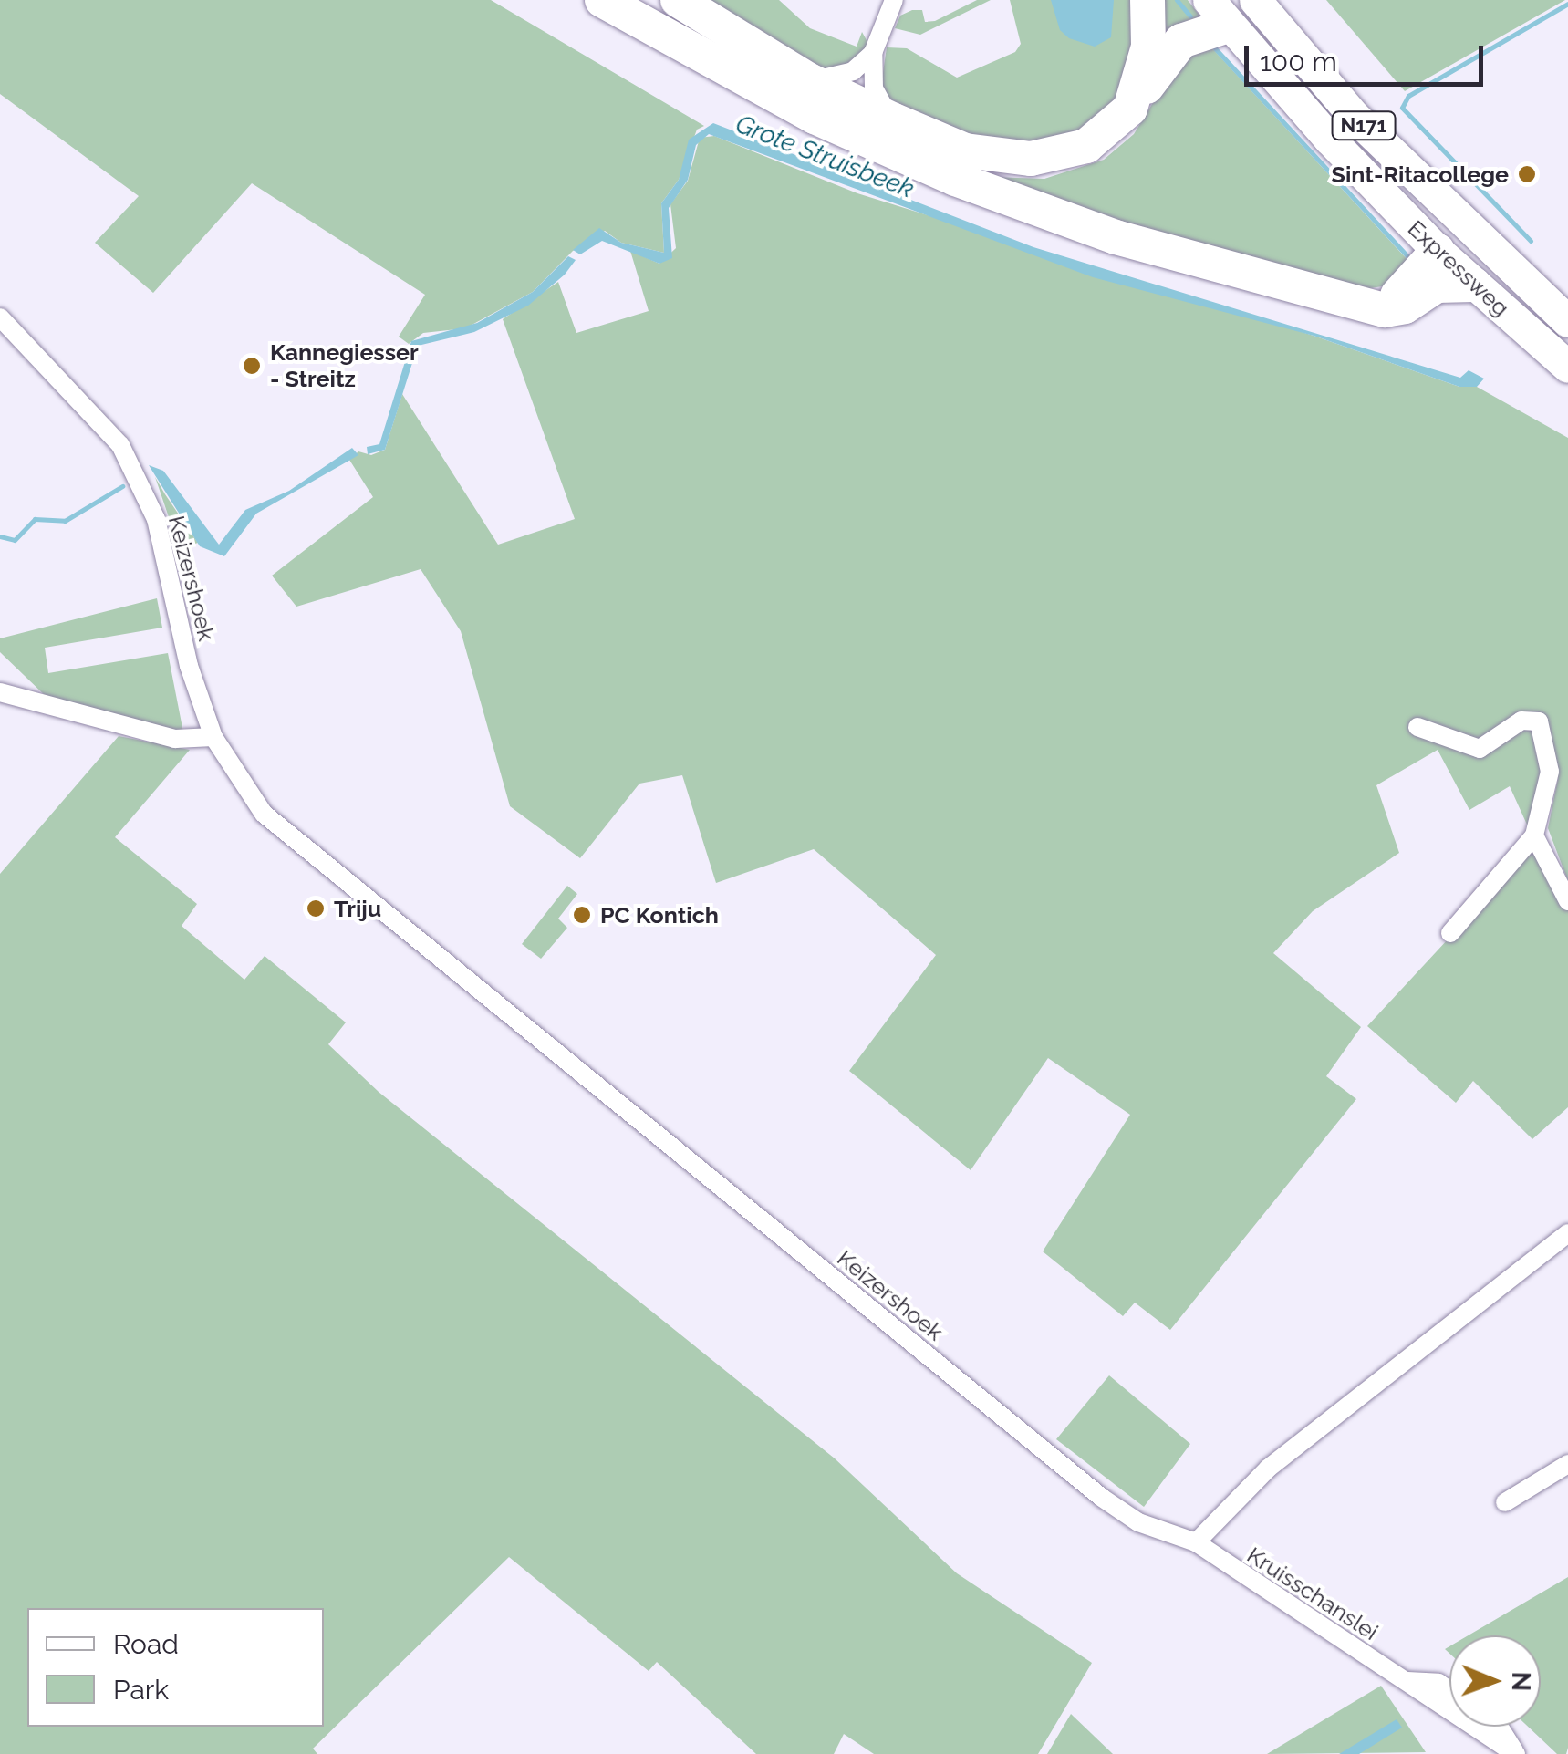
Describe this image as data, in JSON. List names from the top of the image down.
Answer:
{
  "streets": {
    "highway": ["N171", "Expressweg"],
    "street": ["Keizershoek", "Kruisschanslei"]
  },
  "crossings": [
    ["Keizershoek", "Kruisschanslei"]
  ],
  "water": ["Grote Struisbeek"],
  "places": [
    "Sint-Ritacollege",
    "Kannegiesser - Streitz",
    "Triju",
    "PC Kontich"
  ],
  "legend": ["Road", "Park"],
  "scale_bar": "100 m",
  "north": "right"
}
